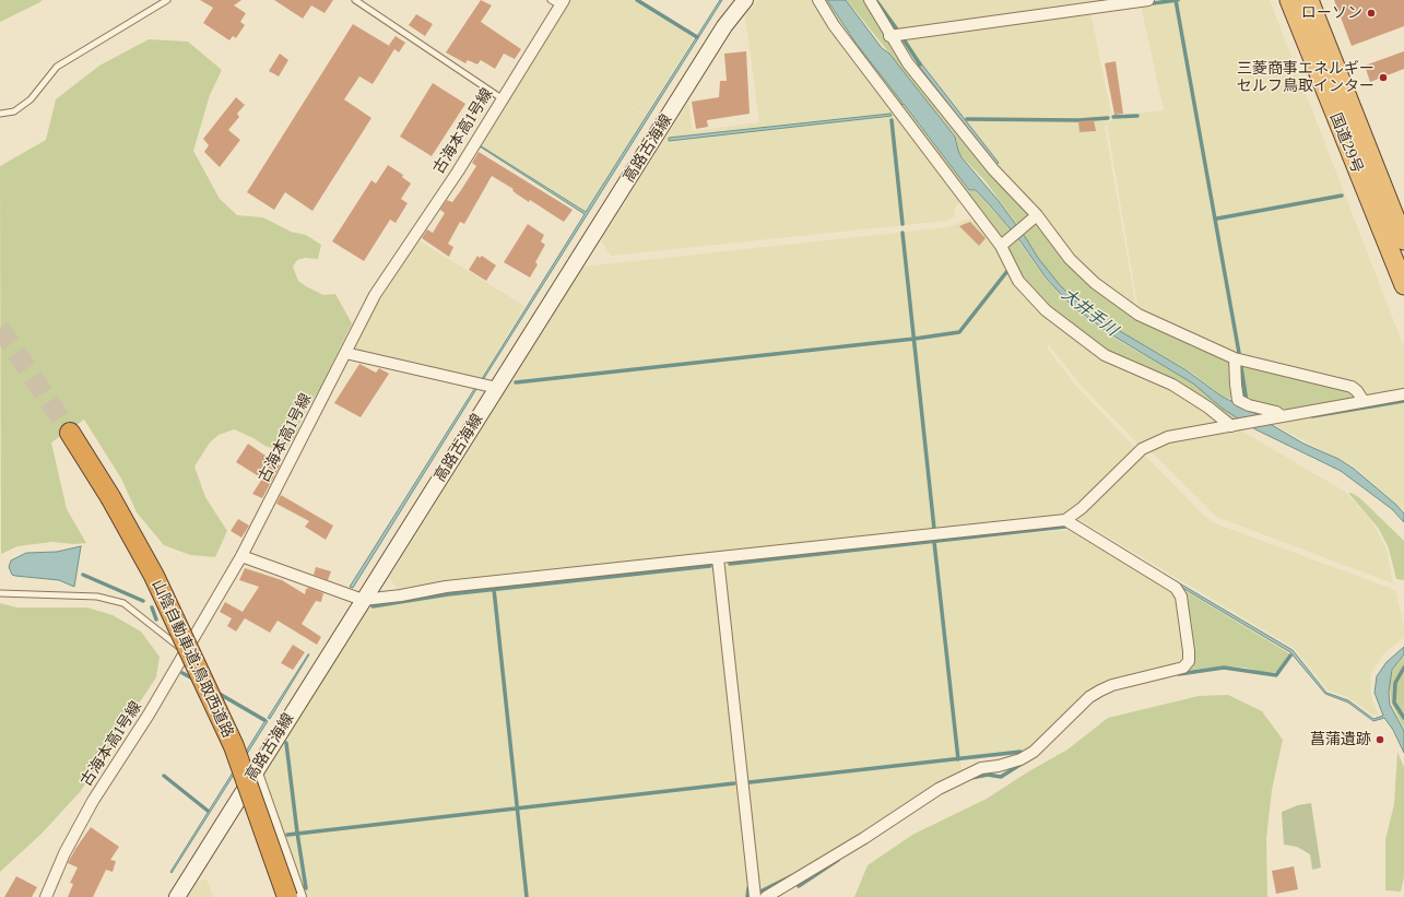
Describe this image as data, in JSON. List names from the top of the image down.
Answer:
{
  "streets": {
    "highway": ["国道29号", "山陰自動車道;鳥取西道路"],
    "main road": ["高路古海線"],
    "street": ["古海本高1号線"]
  },
  "water": ["大井手川"],
  "places": ["ローソン", "三菱商事エネルギー セルフ鳥取インター", "菖蒲遺跡"]
}
